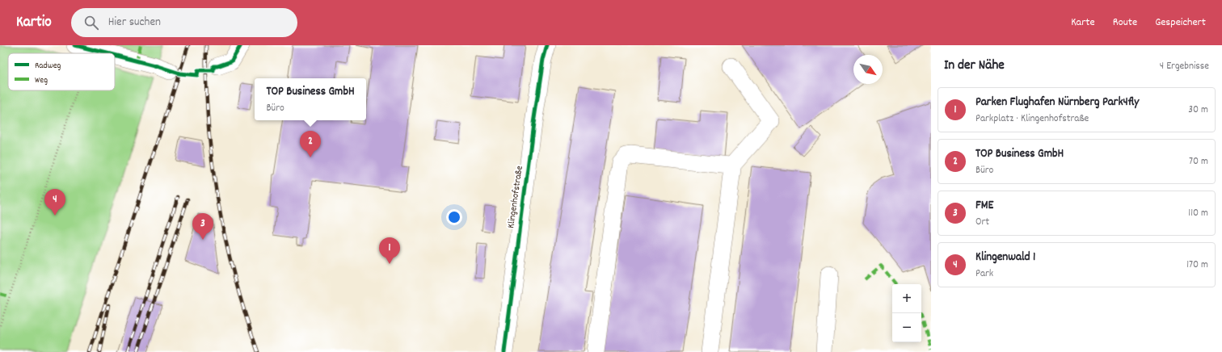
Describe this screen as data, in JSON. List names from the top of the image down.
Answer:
{
  "streets": {
    "street": ["Klingenhofstraße"]
  },
  "legend": ["Radweg", "Weg"],
  "north": "bottom right",
  "page": {
    "header": "Kartio",
    "search": "Hier suchen",
    "nav": ["Karte", "Route", "Gespeichert"],
    "heading": ["In der Nähe", "4 Ergebnisse"],
    "popup": ["TOP Business GmbH", "Büro"],
    "list": [
      {
        "mark": "1",
        "name": "Parken Flughafen Nürnberg Park4fly",
        "note": "Parkplatz · Klingenhofstraße",
        "value": "30 m"
      },
      {
        "mark": "2",
        "name": "TOP Business GmbH",
        "note": "Büro",
        "value": "70 m"
      },
      {
        "mark": "3",
        "name": "FME",
        "note": "Ort",
        "value": "110 m"
      },
      {
        "mark": "4",
        "name": "Klingenwald 1",
        "note": "Park",
        "value": "170 m"
      }
    ],
    "pins": [
      "2",
      "4",
      "3",
      "1"
    ],
    "map_buttons": ["+", "−"]
  }
}
